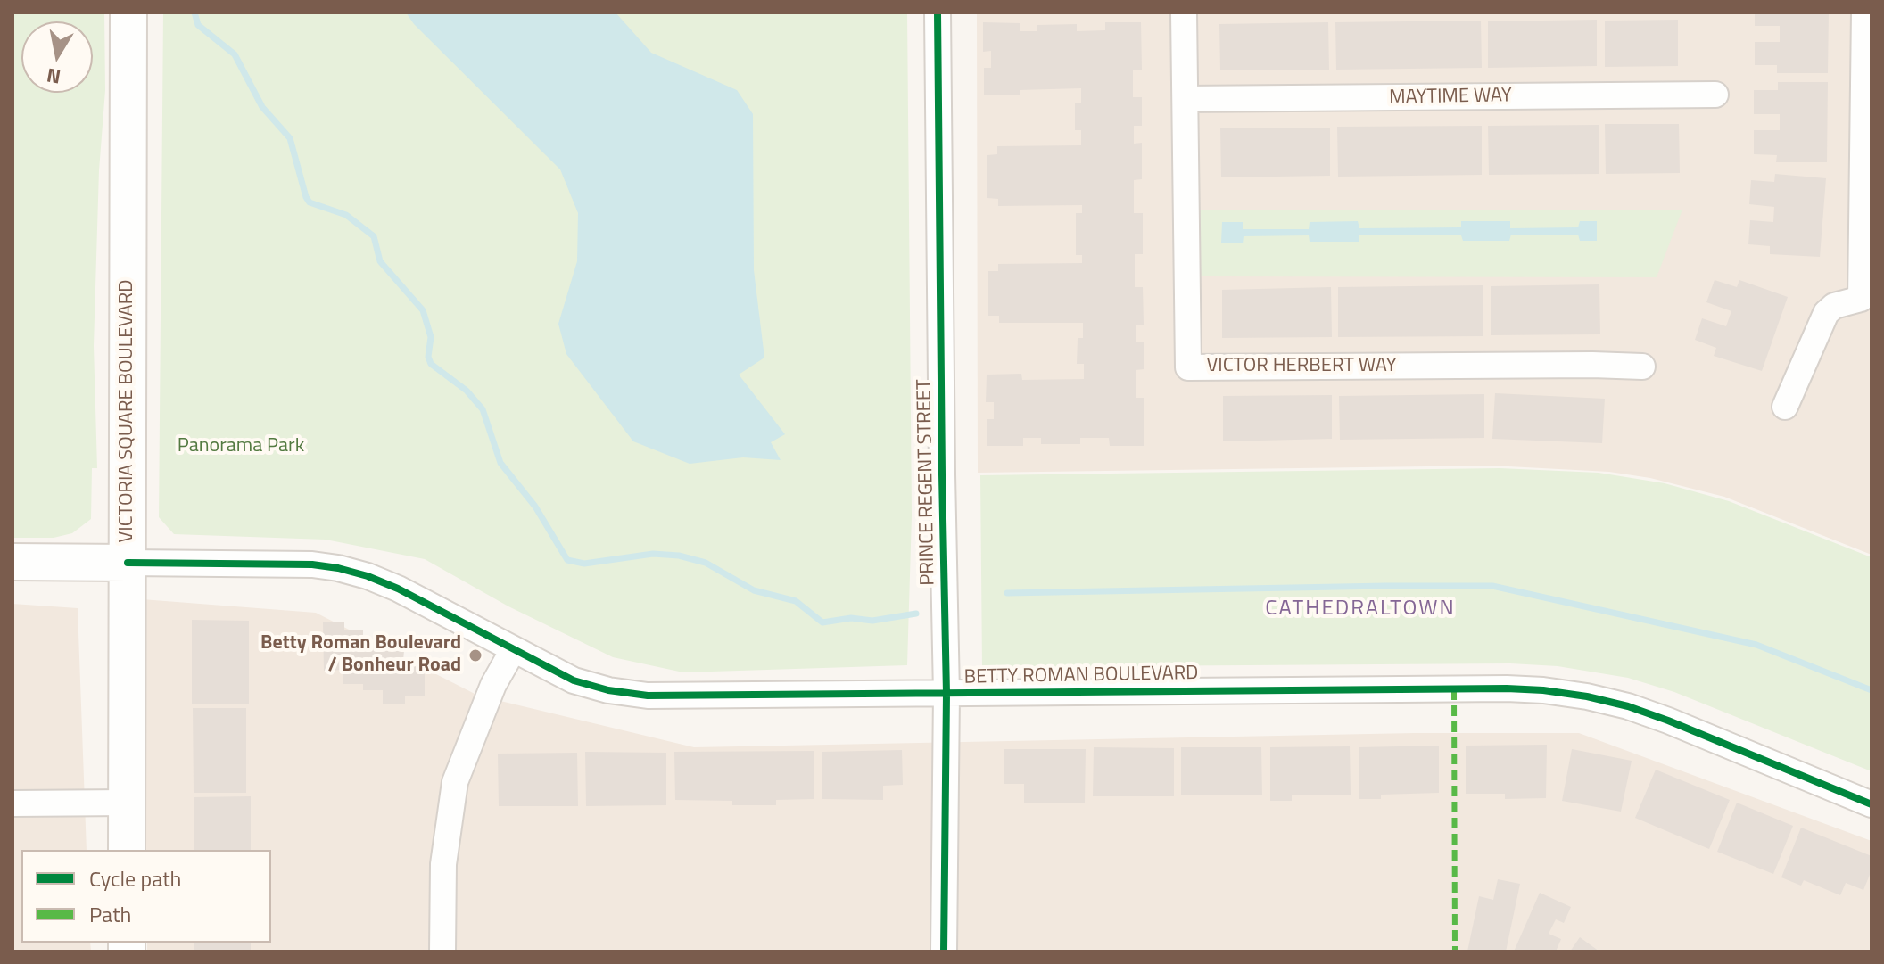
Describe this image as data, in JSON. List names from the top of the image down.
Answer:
{
  "streets": {
    "street": [
      "MAYTIME WAY",
      "VICTOR HERBERT WAY",
      "VICTORIA SQUARE BOULEVARD",
      "PRINCE REGENT STREET",
      "BETTY ROMAN BOULEVARD"
    ]
  },
  "crossings": [
    ["MAYTIME WAY", "VICTOR HERBERT WAY"],
    ["VICTORIA SQUARE BOULEVARD", "BETTY ROMAN BOULEVARD"],
    ["PRINCE REGENT STREET", "BETTY ROMAN BOULEVARD"]
  ],
  "districts": ["CATHEDRALTOWN"],
  "parks": ["Panorama Park"],
  "places": ["Betty Roman Boulevard / Bonheur Road"],
  "legend": ["Cycle path", "Path"],
  "north": "bottom"
}
